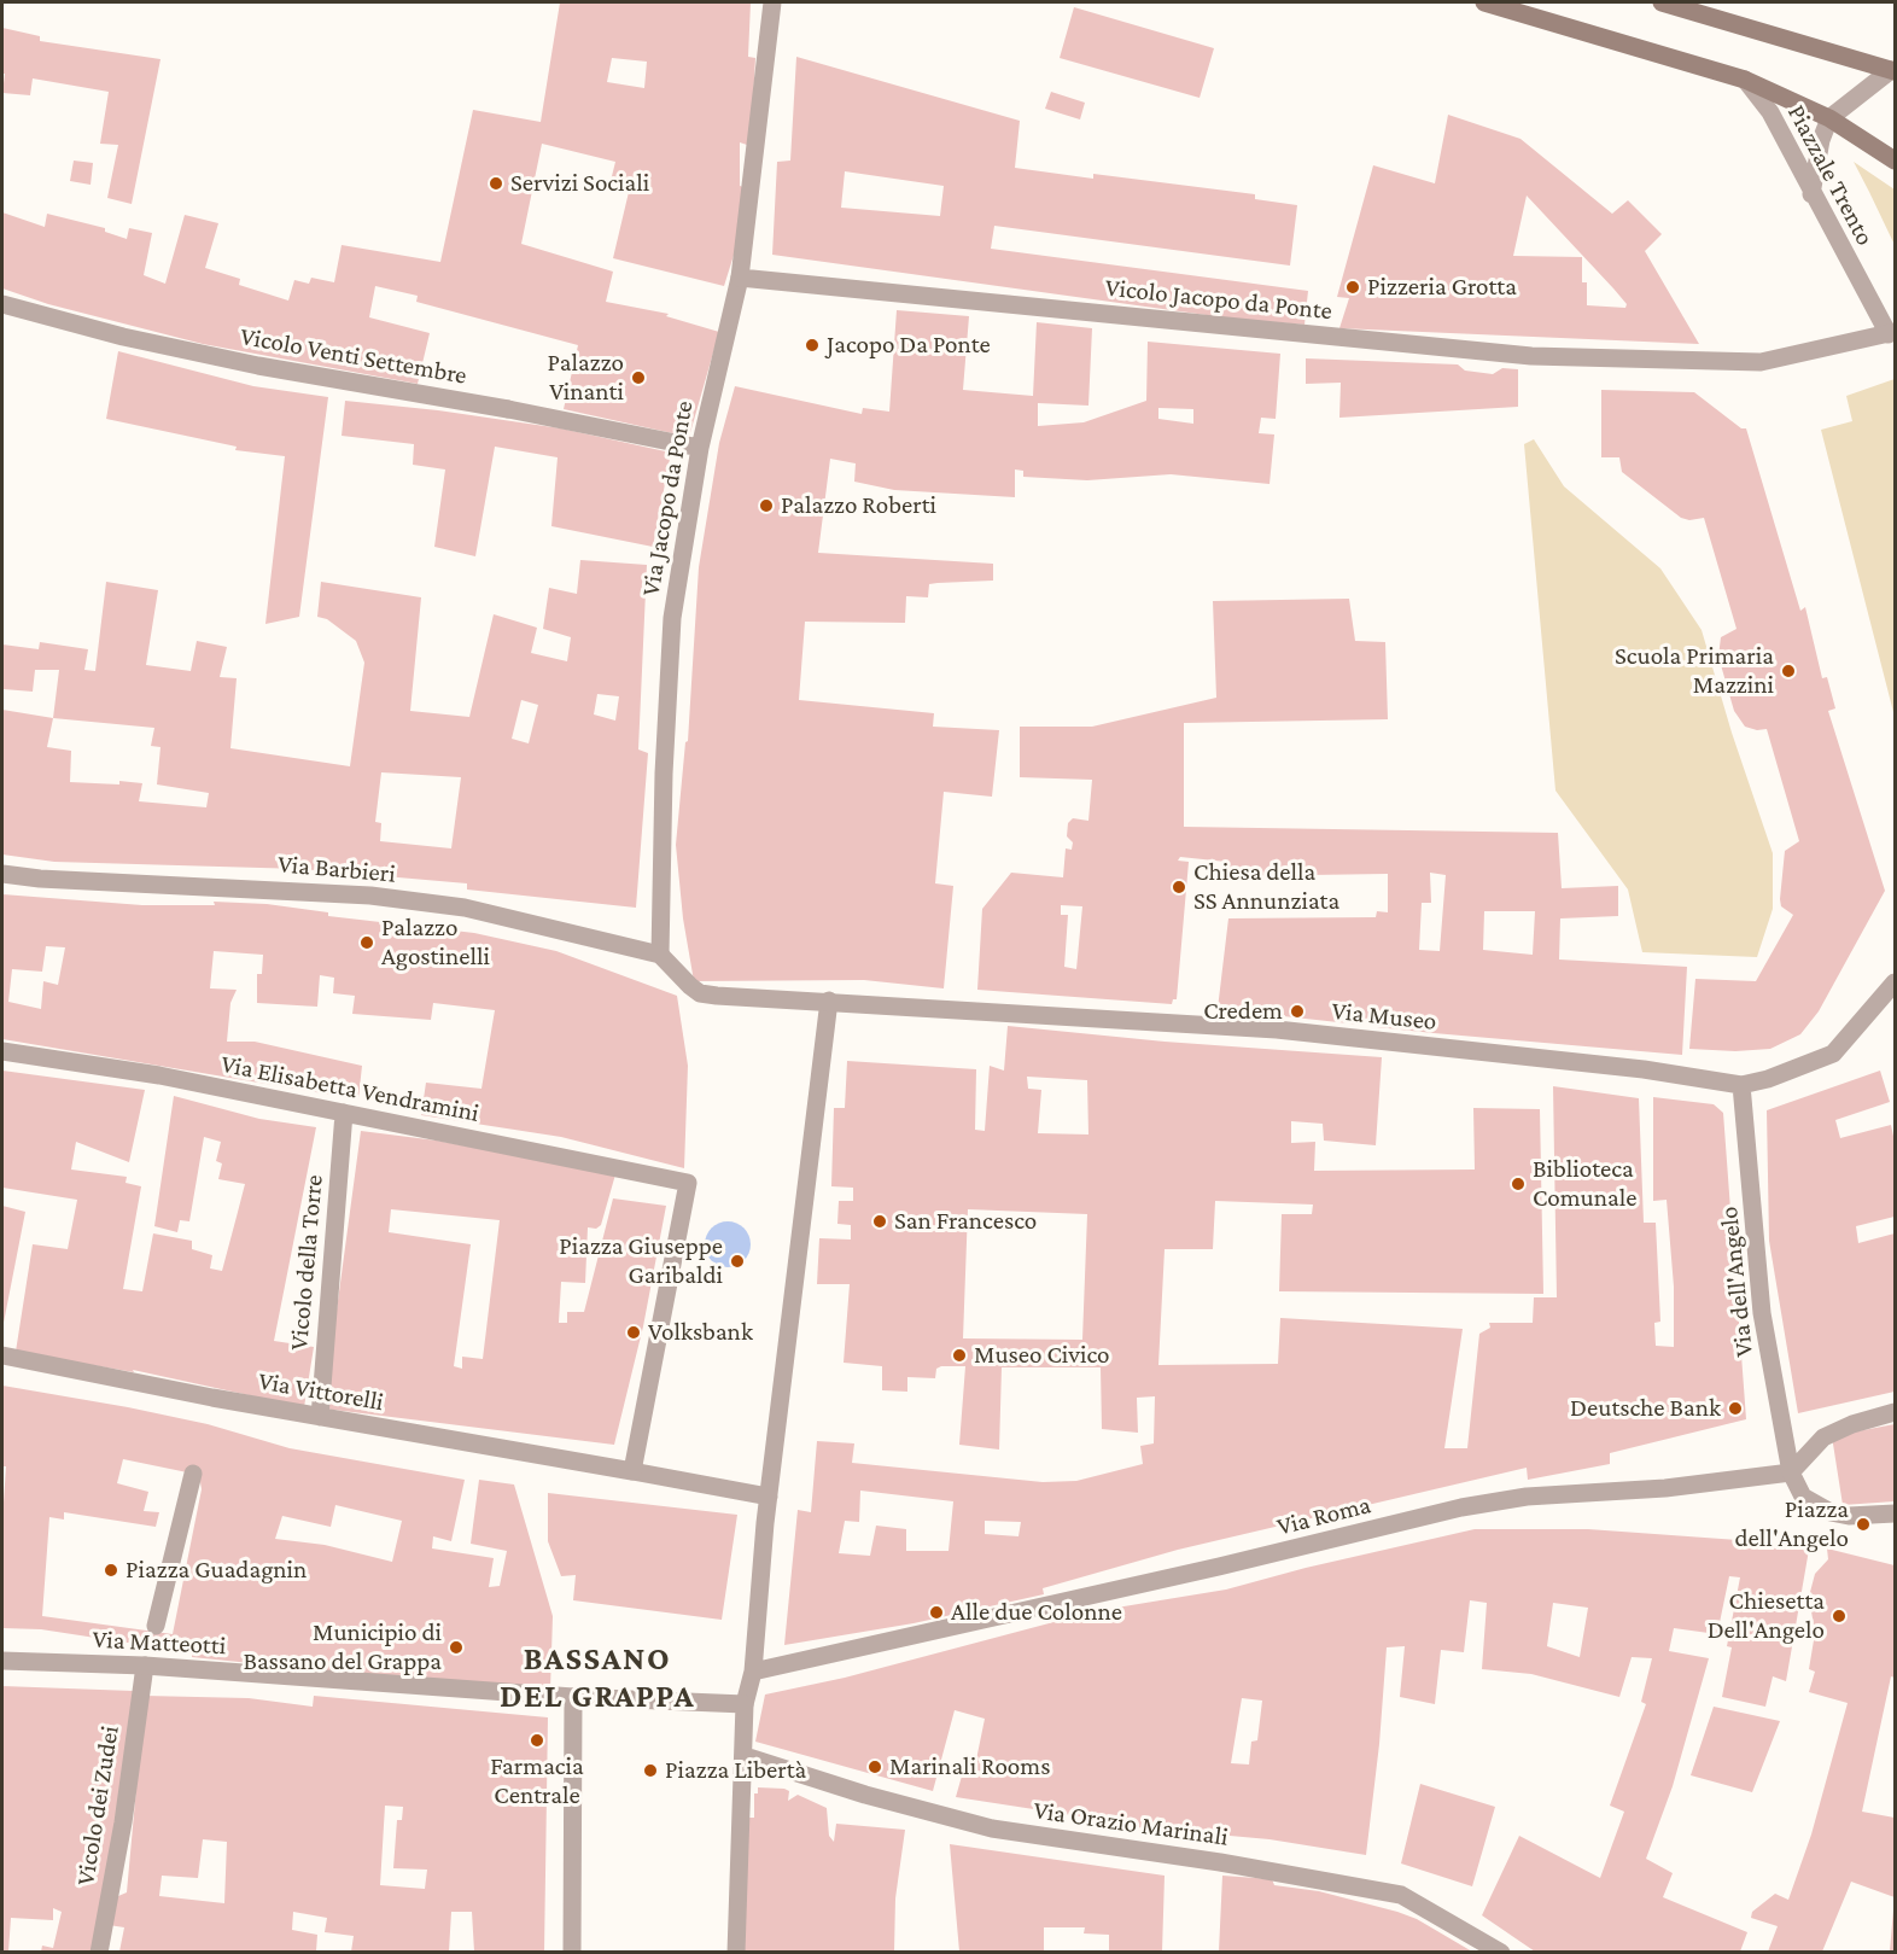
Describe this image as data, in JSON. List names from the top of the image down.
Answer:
{
  "streets": {
    "street": [
      "Piazzale Trento",
      "Vicolo Jacopo da Ponte",
      "Vicolo Venti Settembre",
      "Via Jacopo da Ponte",
      "Via Barbieri",
      "Via Museo",
      "Via Elisabetta Vendramini",
      "Vicolo della Torre",
      "Via dell'Angelo",
      "Via Vittorelli",
      "Via Roma",
      "Via Matteotti",
      "Vicolo dei Zudei",
      "Via Orazio Marinali"
    ]
  },
  "crossings": [
    ["Piazzale Trento", "Vicolo Jacopo da Ponte"],
    ["Vicolo Jacopo da Ponte", "Via Jacopo da Ponte"],
    ["Vicolo Venti Settembre", "Via Jacopo da Ponte"],
    ["Via Jacopo da Ponte", "Via Barbieri"],
    ["Via Museo", "Via dell'Angelo"],
    ["Via Elisabetta Vendramini", "Vicolo della Torre"],
    ["Via Elisabetta Vendramini", "Via Vittorelli"],
    ["Vicolo della Torre", "Via Vittorelli"],
    ["Via dell'Angelo", "Via Roma"],
    ["Via Matteotti", "Vicolo dei Zudei"]
  ],
  "districts": ["BASSANO DEL GRAPPA"],
  "places": [
    "Servizi Sociali",
    "Pizzeria Grotta",
    "Jacopo Da Ponte",
    "Palazzo Vinanti",
    "Palazzo Roberti",
    "Scuola Primaria Mazzini",
    "Chiesa della SS Annunziata",
    "Palazzo Agostinelli",
    "Credem",
    "Biblioteca Comunale",
    "San Francesco",
    "Piazza Giuseppe Garibaldi",
    "Volksbank",
    "Museo Civico",
    "Deutsche Bank",
    "Piazza dell'Angelo",
    "Piazza Guadagnin",
    "Alle due Colonne",
    "Chiesetta Dell'Angelo",
    "Municipio di Bassano del Grappa",
    "Farmacia Centrale",
    "Marinali Rooms",
    "Piazza Libertà"
  ]
}
